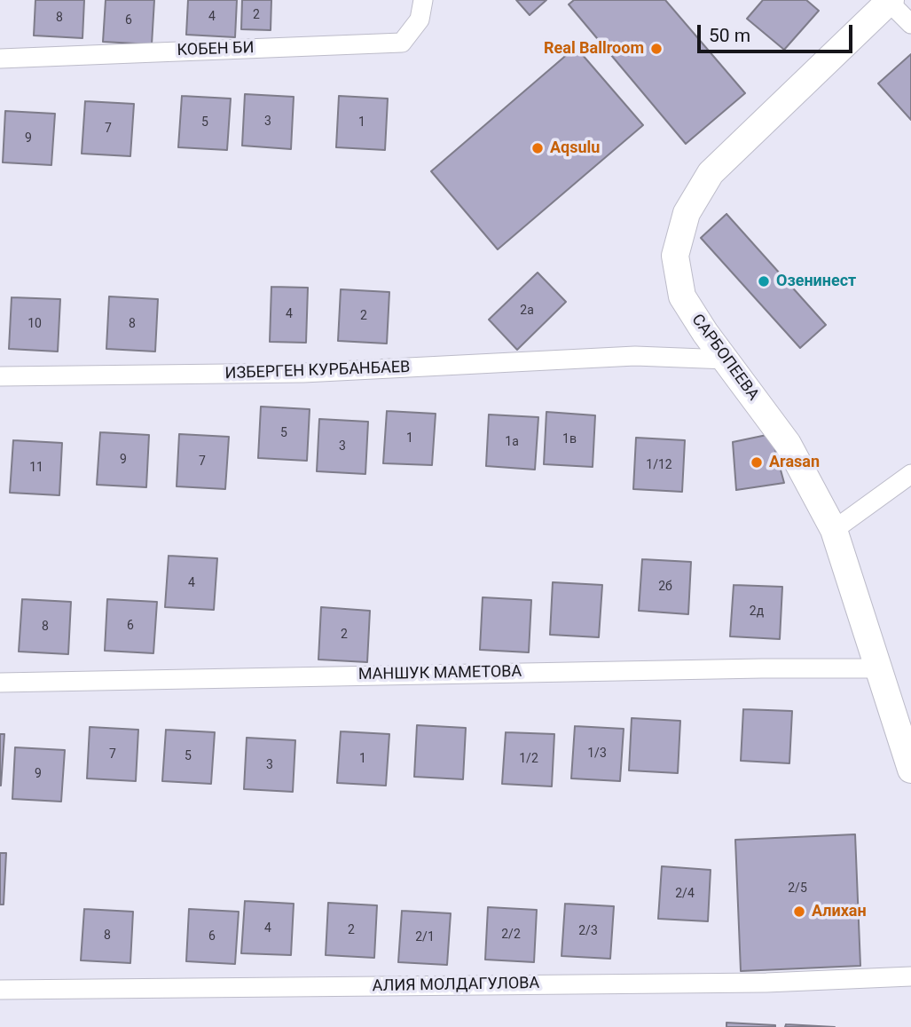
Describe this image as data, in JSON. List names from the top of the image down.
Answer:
{
  "streets": {
    "street": [
      "КОБЕН БИ",
      "САРБОПЕЕВА",
      "ИЗБЕРГЕН КУРБАНБАЕВ",
      "МАНШУК МАМЕТОВА",
      "АЛИЯ МОЛДАГУЛОВА"
    ]
  },
  "crossings": [
    ["САРБОПЕЕВА", "ИЗБЕРГЕН КУРБАНБАЕВ"],
    ["САРБОПЕЕВА", "МАНШУК МАМЕТОВА"]
  ],
  "places": [
    "Real Ballroom",
    "Aqsulu",
    "Озенинест",
    "Arasan",
    "Алихан"
  ],
  "house_numbers": [
    "2",
    "4",
    "8",
    "6",
    "3",
    "5",
    "1",
    "7",
    "9",
    "2а",
    "4",
    "2",
    "10",
    "8",
    "5",
    "1",
    "1в",
    "1а",
    "3",
    "9",
    "7",
    "1/12",
    "11",
    "4",
    "2б",
    "2д",
    "6",
    "8",
    "2",
    "1/3",
    "7",
    "5",
    "1",
    "1/2",
    "3",
    "9",
    "2/5",
    "2/4",
    "4",
    "2",
    "2/3",
    "2/2",
    "8",
    "6",
    "2/1"
  ],
  "scale_bar": "50 m"
}
